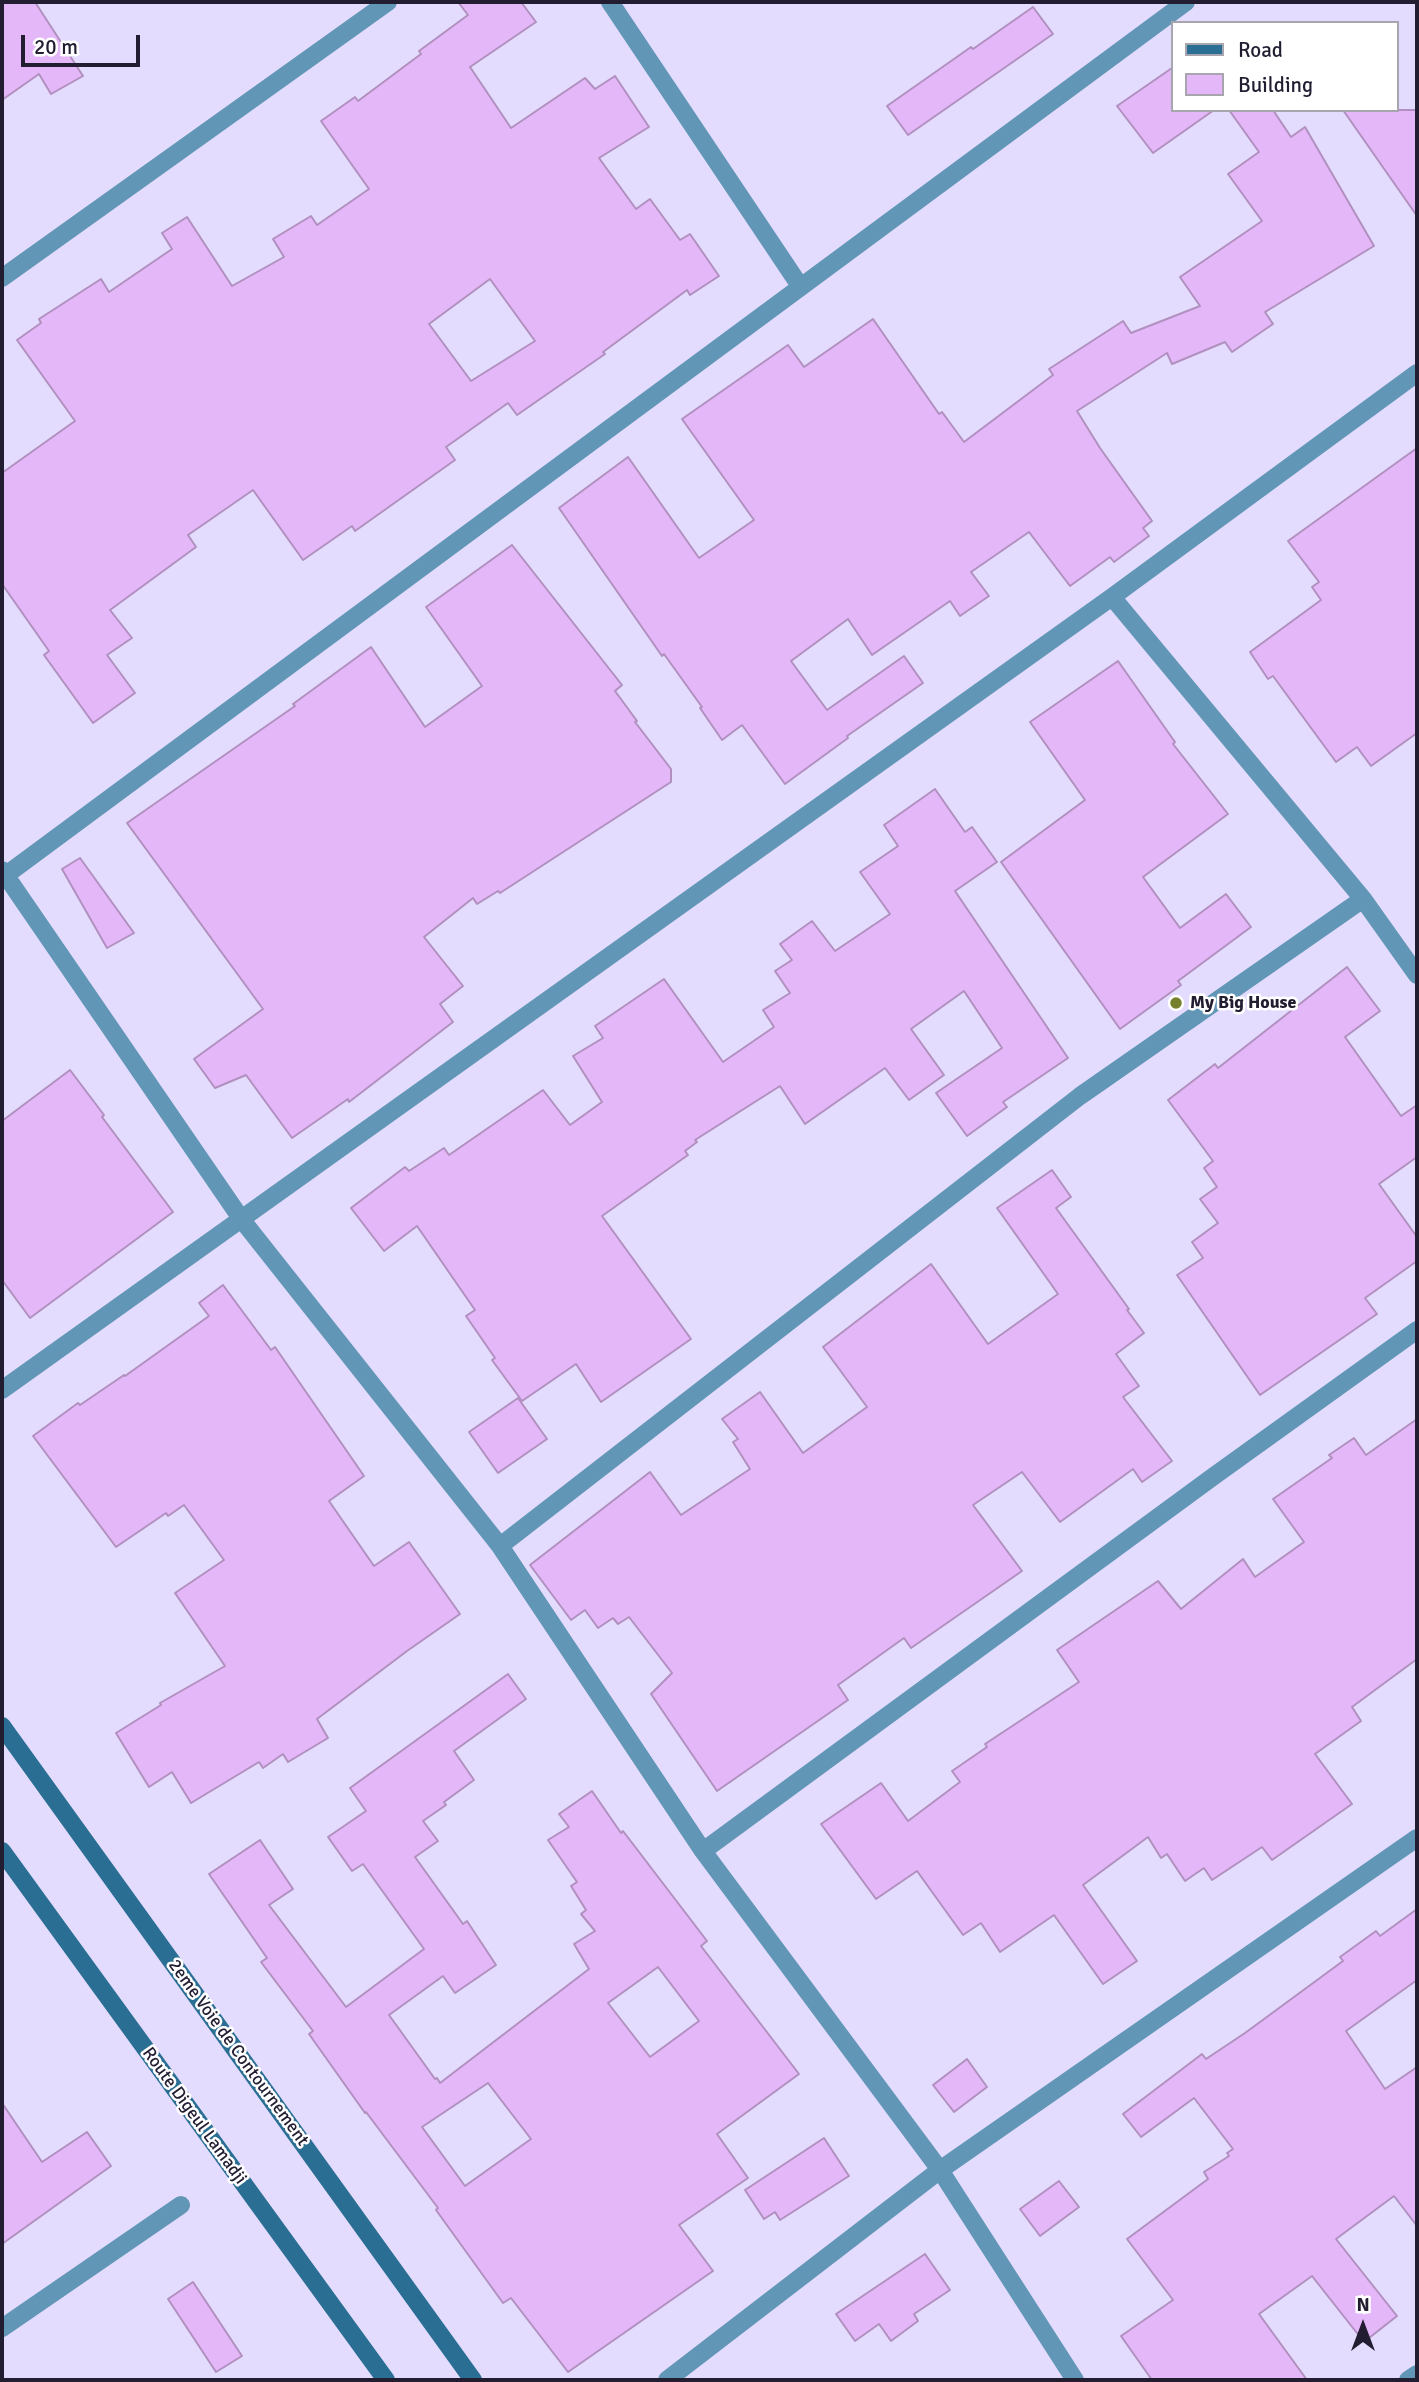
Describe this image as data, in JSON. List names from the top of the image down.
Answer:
{
  "streets": {
    "main road": ["2eme Voie de Contournement", "Route Digeul Lamadji"]
  },
  "places": ["My Big House"],
  "legend": ["Road", "Building"],
  "scale_bar": "20 m",
  "north": "top"
}
